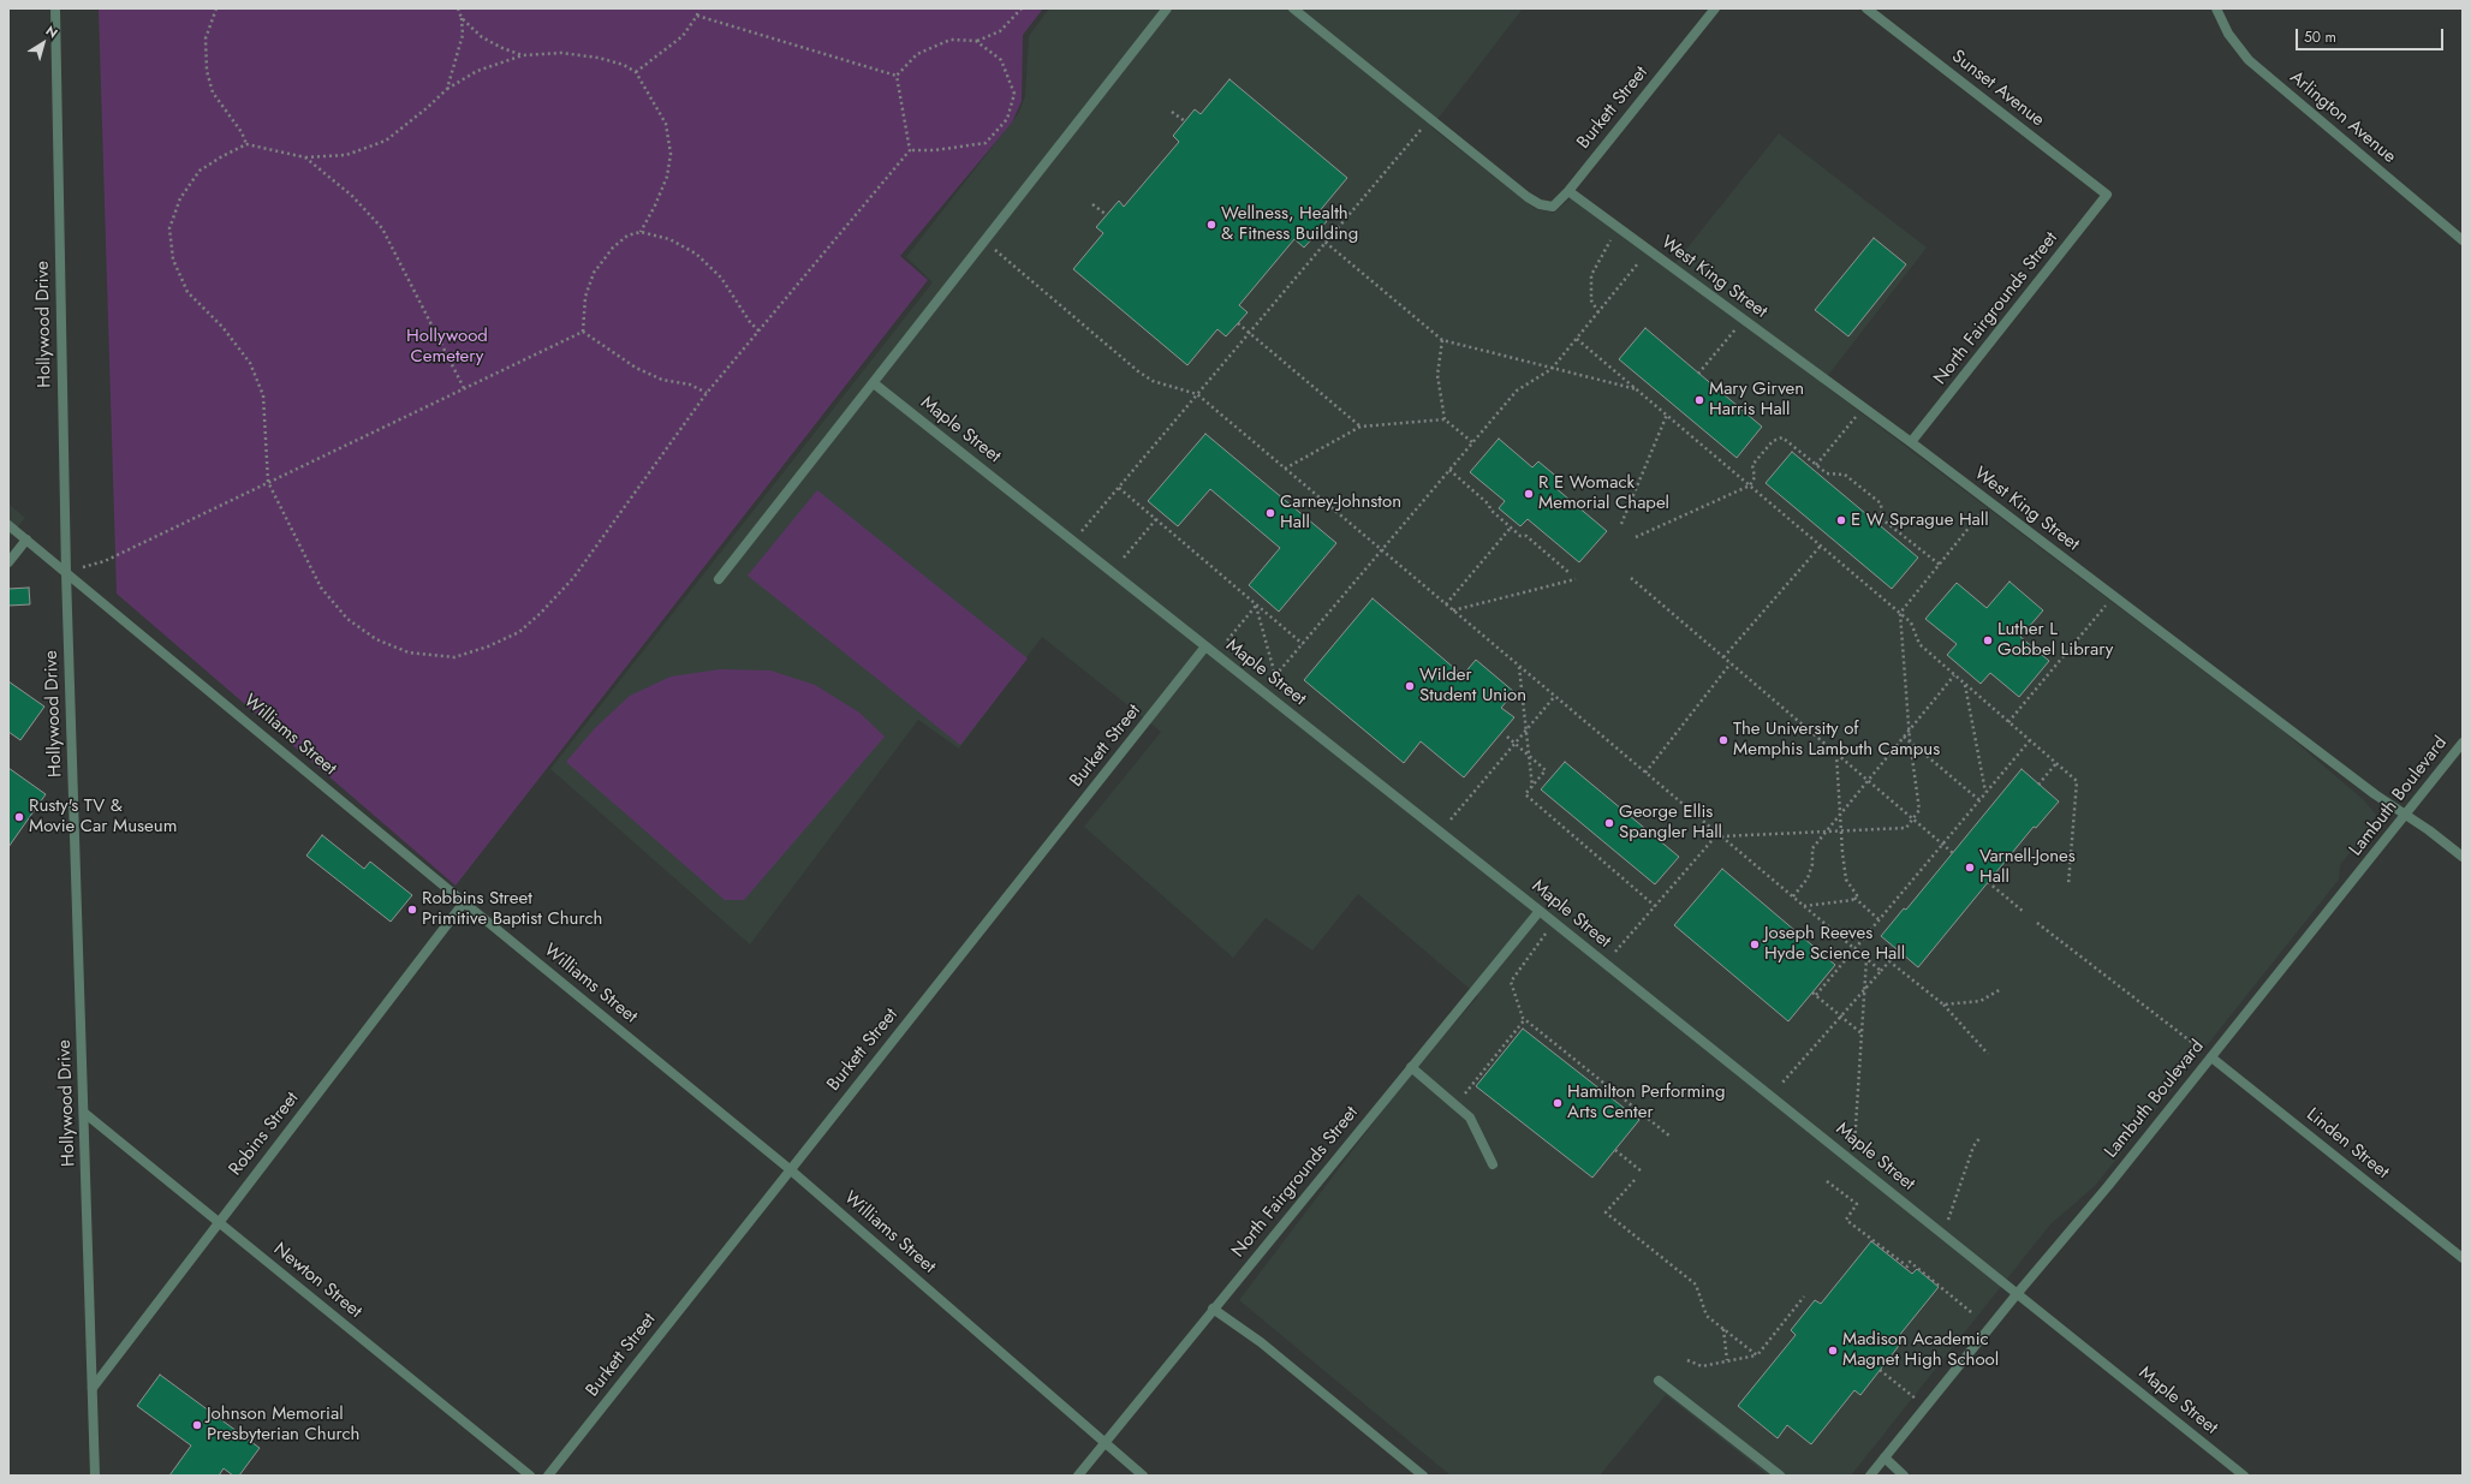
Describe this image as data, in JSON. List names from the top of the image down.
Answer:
{
  "streets": {
    "street": [
      "Sunset Avenue",
      "Burkett Street",
      "Arlington Avenue",
      "West King Street",
      "North Fairgrounds Street",
      "Hollywood Drive",
      "Maple Street",
      "Williams Street",
      "Lambuth Boulevard",
      "Robins Street",
      "Linden Street",
      "Newton Street"
    ]
  },
  "crossings": [
    ["Sunset Avenue", "North Fairgrounds Street"],
    ["Burkett Street", "West King Street"],
    ["Burkett Street", "Maple Street"],
    ["Burkett Street", "Williams Street"],
    ["West King Street", "North Fairgrounds Street"],
    ["West King Street", "Lambuth Boulevard"],
    ["North Fairgrounds Street", "Maple Street"],
    ["North Fairgrounds Street", "Williams Street"],
    ["Hollywood Drive", "Williams Street"],
    ["Hollywood Drive", "Robins Street"],
    ["Hollywood Drive", "Newton Street"],
    ["Maple Street", "Lambuth Boulevard"],
    ["Williams Street", "Robins Street"],
    ["Lambuth Boulevard", "Linden Street"],
    ["Robins Street", "Newton Street"]
  ],
  "parks": ["Hollywood Cemetery"],
  "places": [
    "Wellness, Health & Fitness Building",
    "Mary Girven Harris Hall",
    "R E Womack Memorial Chapel",
    "Carney-Johnston Hall",
    "E W Sprague Hall",
    "Luther L Gobbel Library",
    "Wilder Student Union",
    "The University of Memphis Lambuth Campus",
    "Rusty's TV & Movie Car Museum",
    "George Ellis Spangler Hall",
    "Varnell-Jones Hall",
    "Robbins Street Primitive Baptist Church",
    "Joseph Reeves Hyde Science Hall",
    "Hamilton Performing Arts Center",
    "Madison Academic Magnet High School",
    "Johnson Memorial Presbyterian Church"
  ],
  "scale_bar": "50 m",
  "north": "top right"
}
